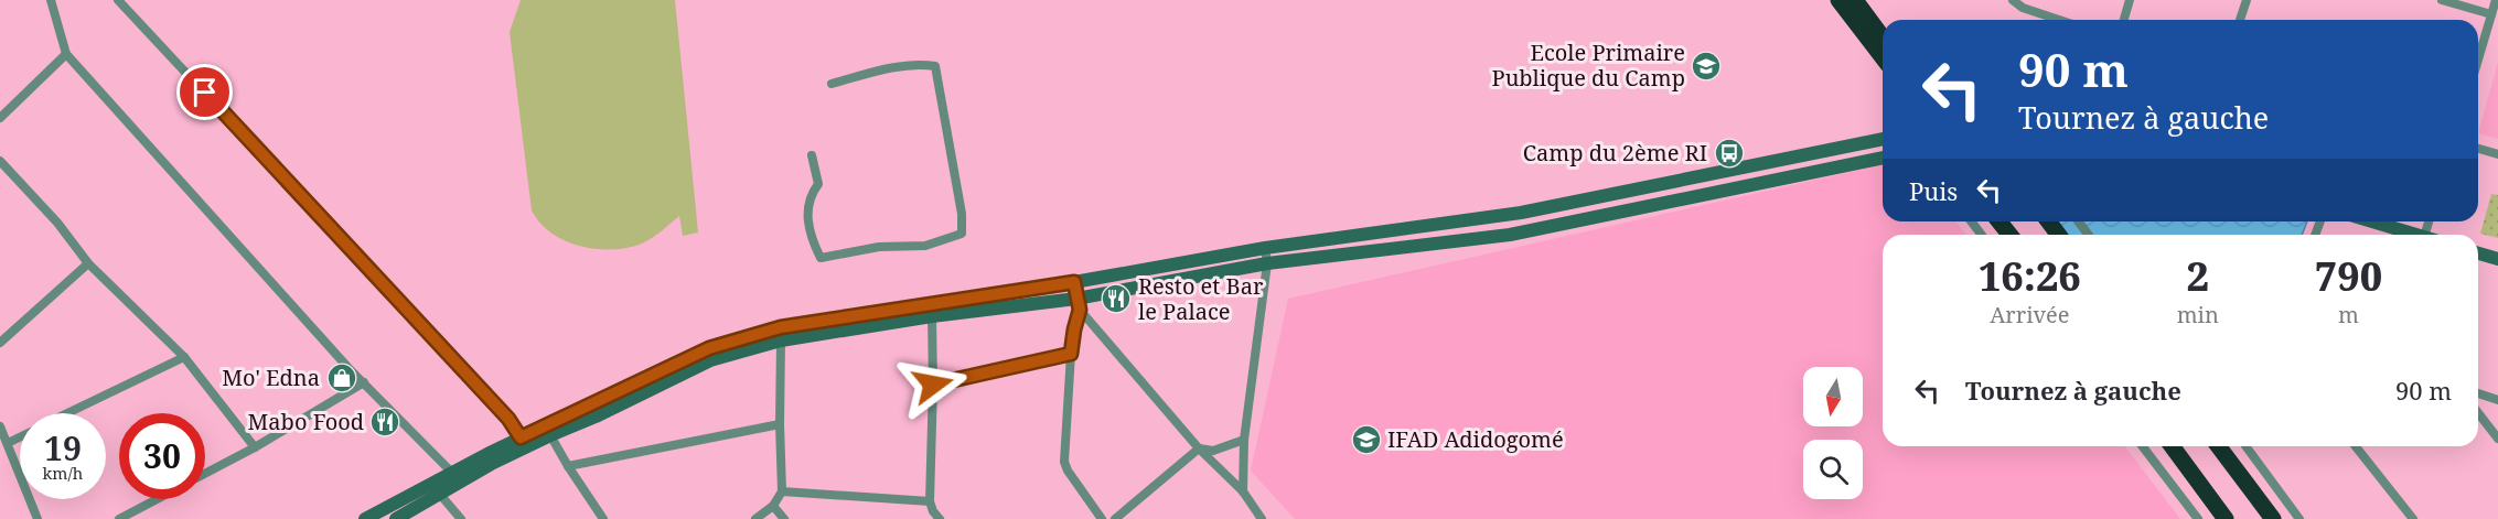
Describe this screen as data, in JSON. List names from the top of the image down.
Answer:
{
  "places": {
    "school or university": ["Ecole Primaire Publique du Camp", "IFAD Adidogomé"],
    "bus stop": ["Camp du 2ème RI"],
    "restaurant": ["Resto et Bar le Palace", "Mabo Food"],
    "shop": ["Mo' Edna"]
  },
  "north": "bottom",
  "page": {
    "turn": ["90 m", "Tournez à gauche"],
    "then": "Puis",
    "eta": [
      "16:26",
      "Arrivée",
      "2",
      "min",
      "790",
      "m"
    ],
    "list": [
      {
        "name": "Tournez à gauche",
        "value": "90 m"
      }
    ],
    "speed": "19 km/h",
    "limit": "30"
  }
}
